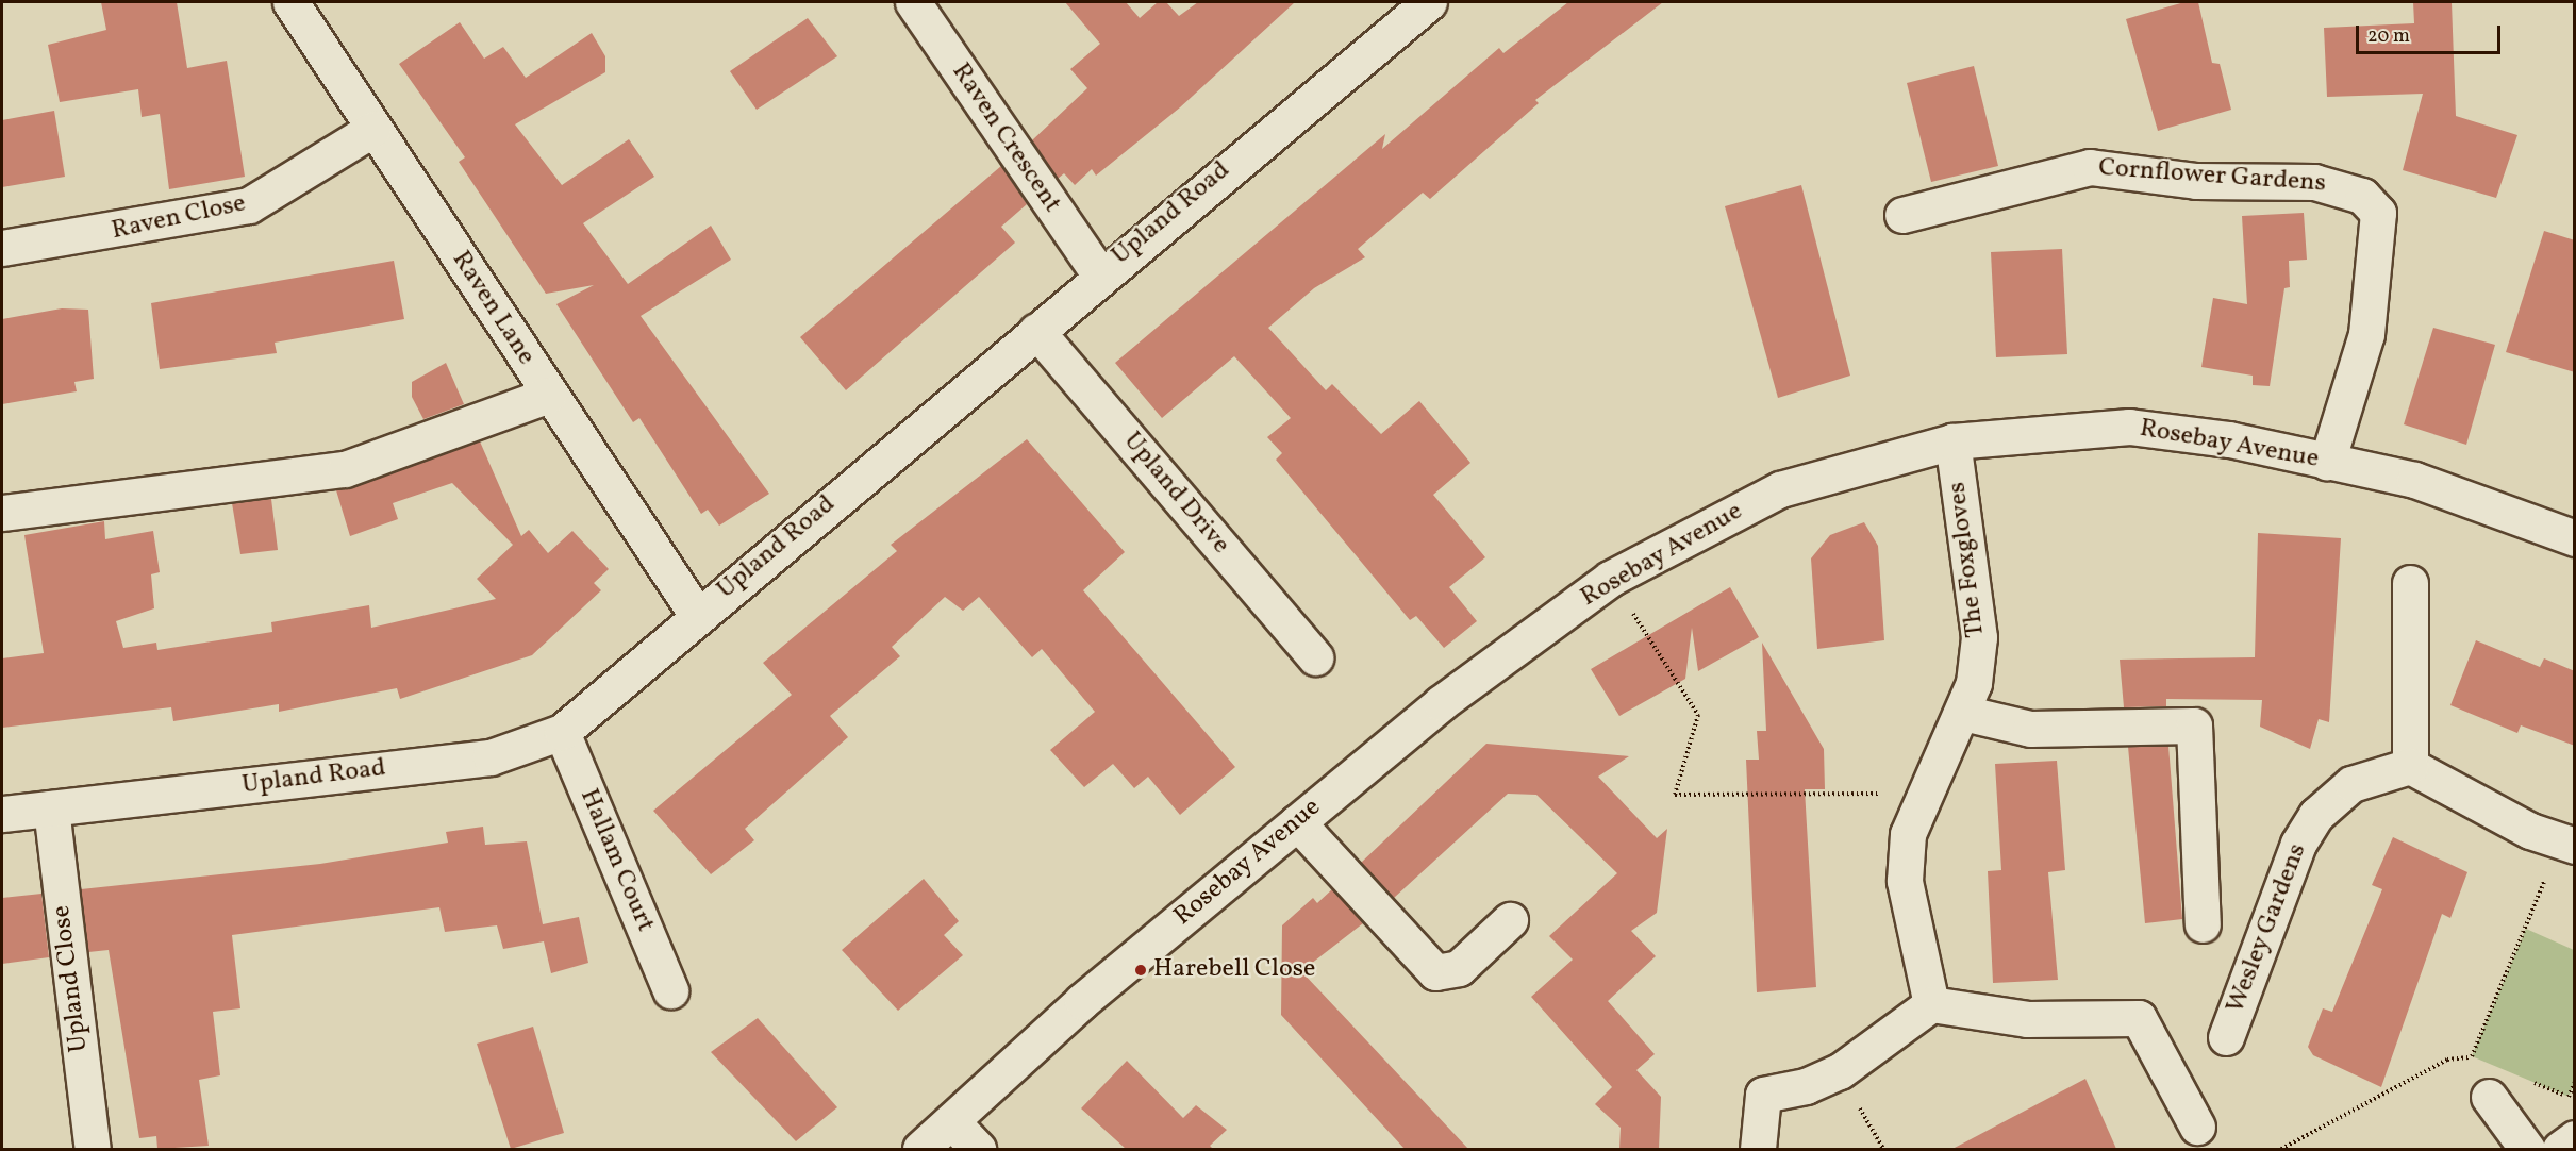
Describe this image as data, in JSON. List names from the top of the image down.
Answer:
{
  "streets": {
    "street": [
      "Raven Crescent",
      "Cornflower Gardens",
      "Upland Road",
      "Raven Close",
      "Raven Lane",
      "Rosebay Avenue",
      "Upland Drive",
      "The Foxgloves",
      "Hallam Court",
      "Wesley Gardens",
      "Upland Close"
    ]
  },
  "crossings": [
    ["Raven Crescent", "Upland Road"],
    ["Cornflower Gardens", "Rosebay Avenue"],
    ["Upland Road", "Raven Lane"],
    ["Upland Road", "Upland Drive"],
    ["Upland Road", "Hallam Court"],
    ["Upland Road", "Upland Close"],
    ["Raven Close", "Raven Lane"],
    ["Rosebay Avenue", "The Foxgloves"]
  ],
  "places": ["Harebell Close"],
  "scale_bar": "20 m"
}
